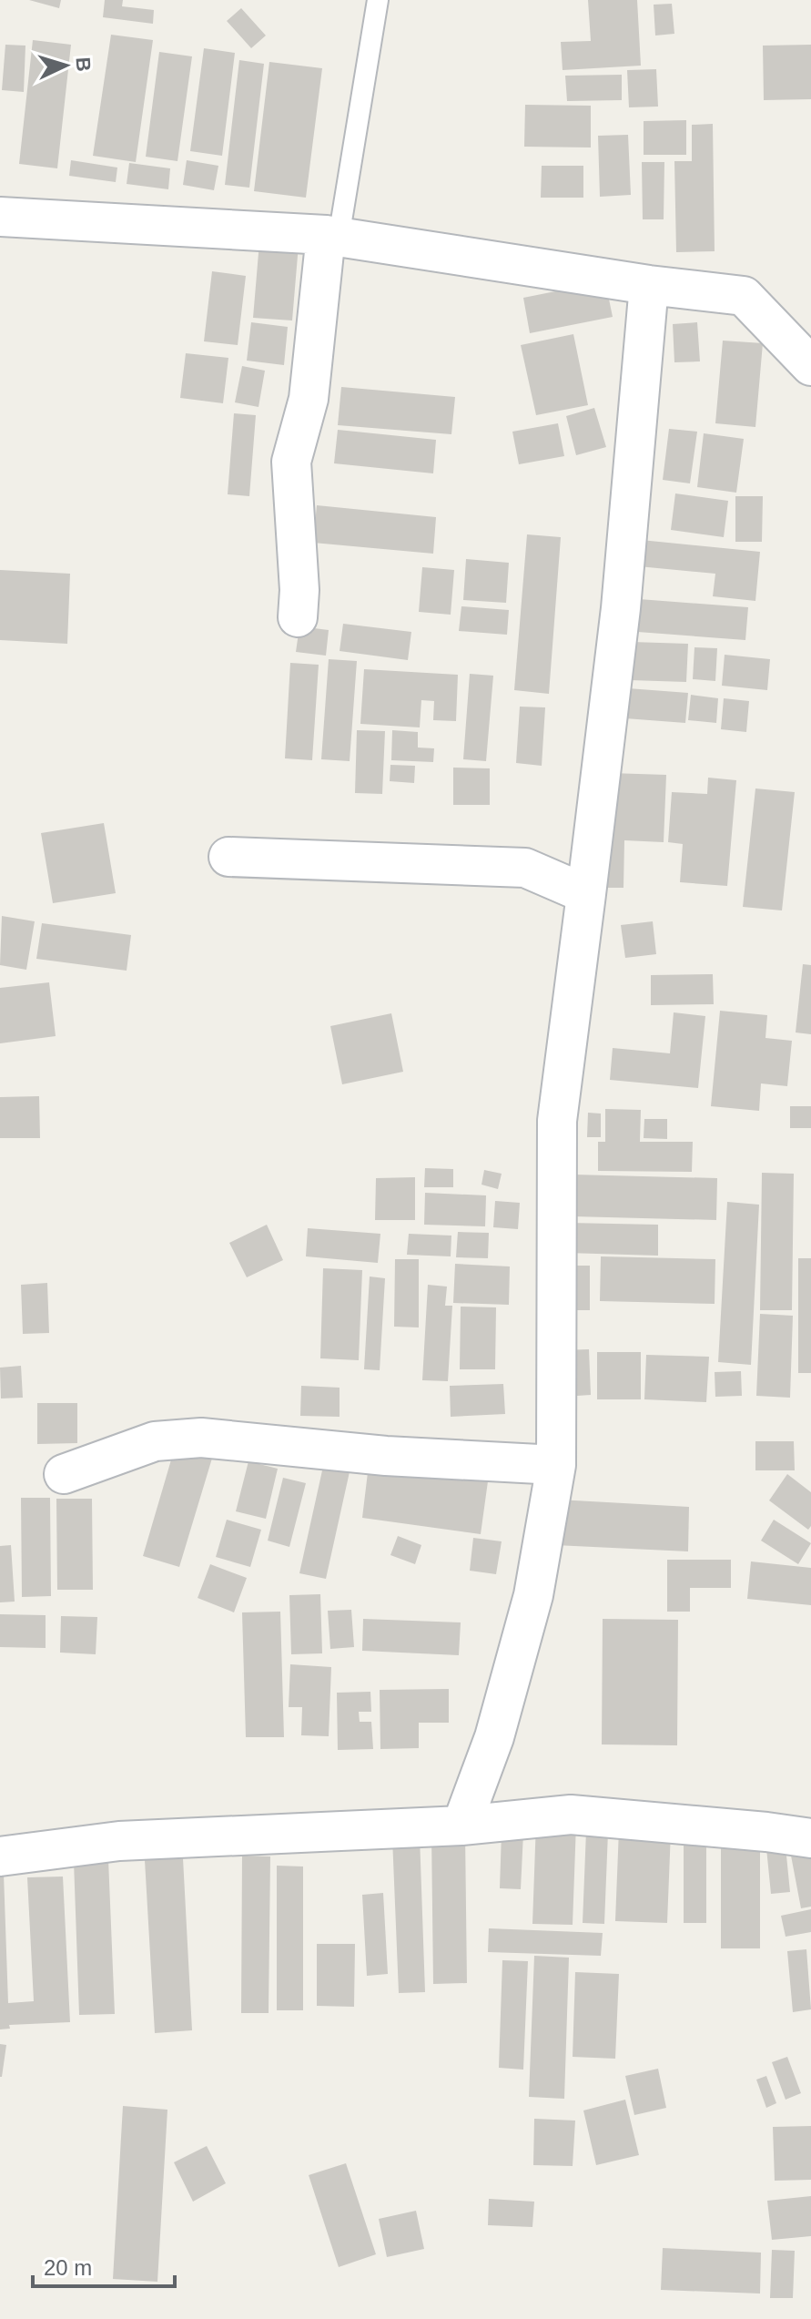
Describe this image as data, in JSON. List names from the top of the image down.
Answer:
{
  "scale_bar": "20 m",
  "north": "right"
}
